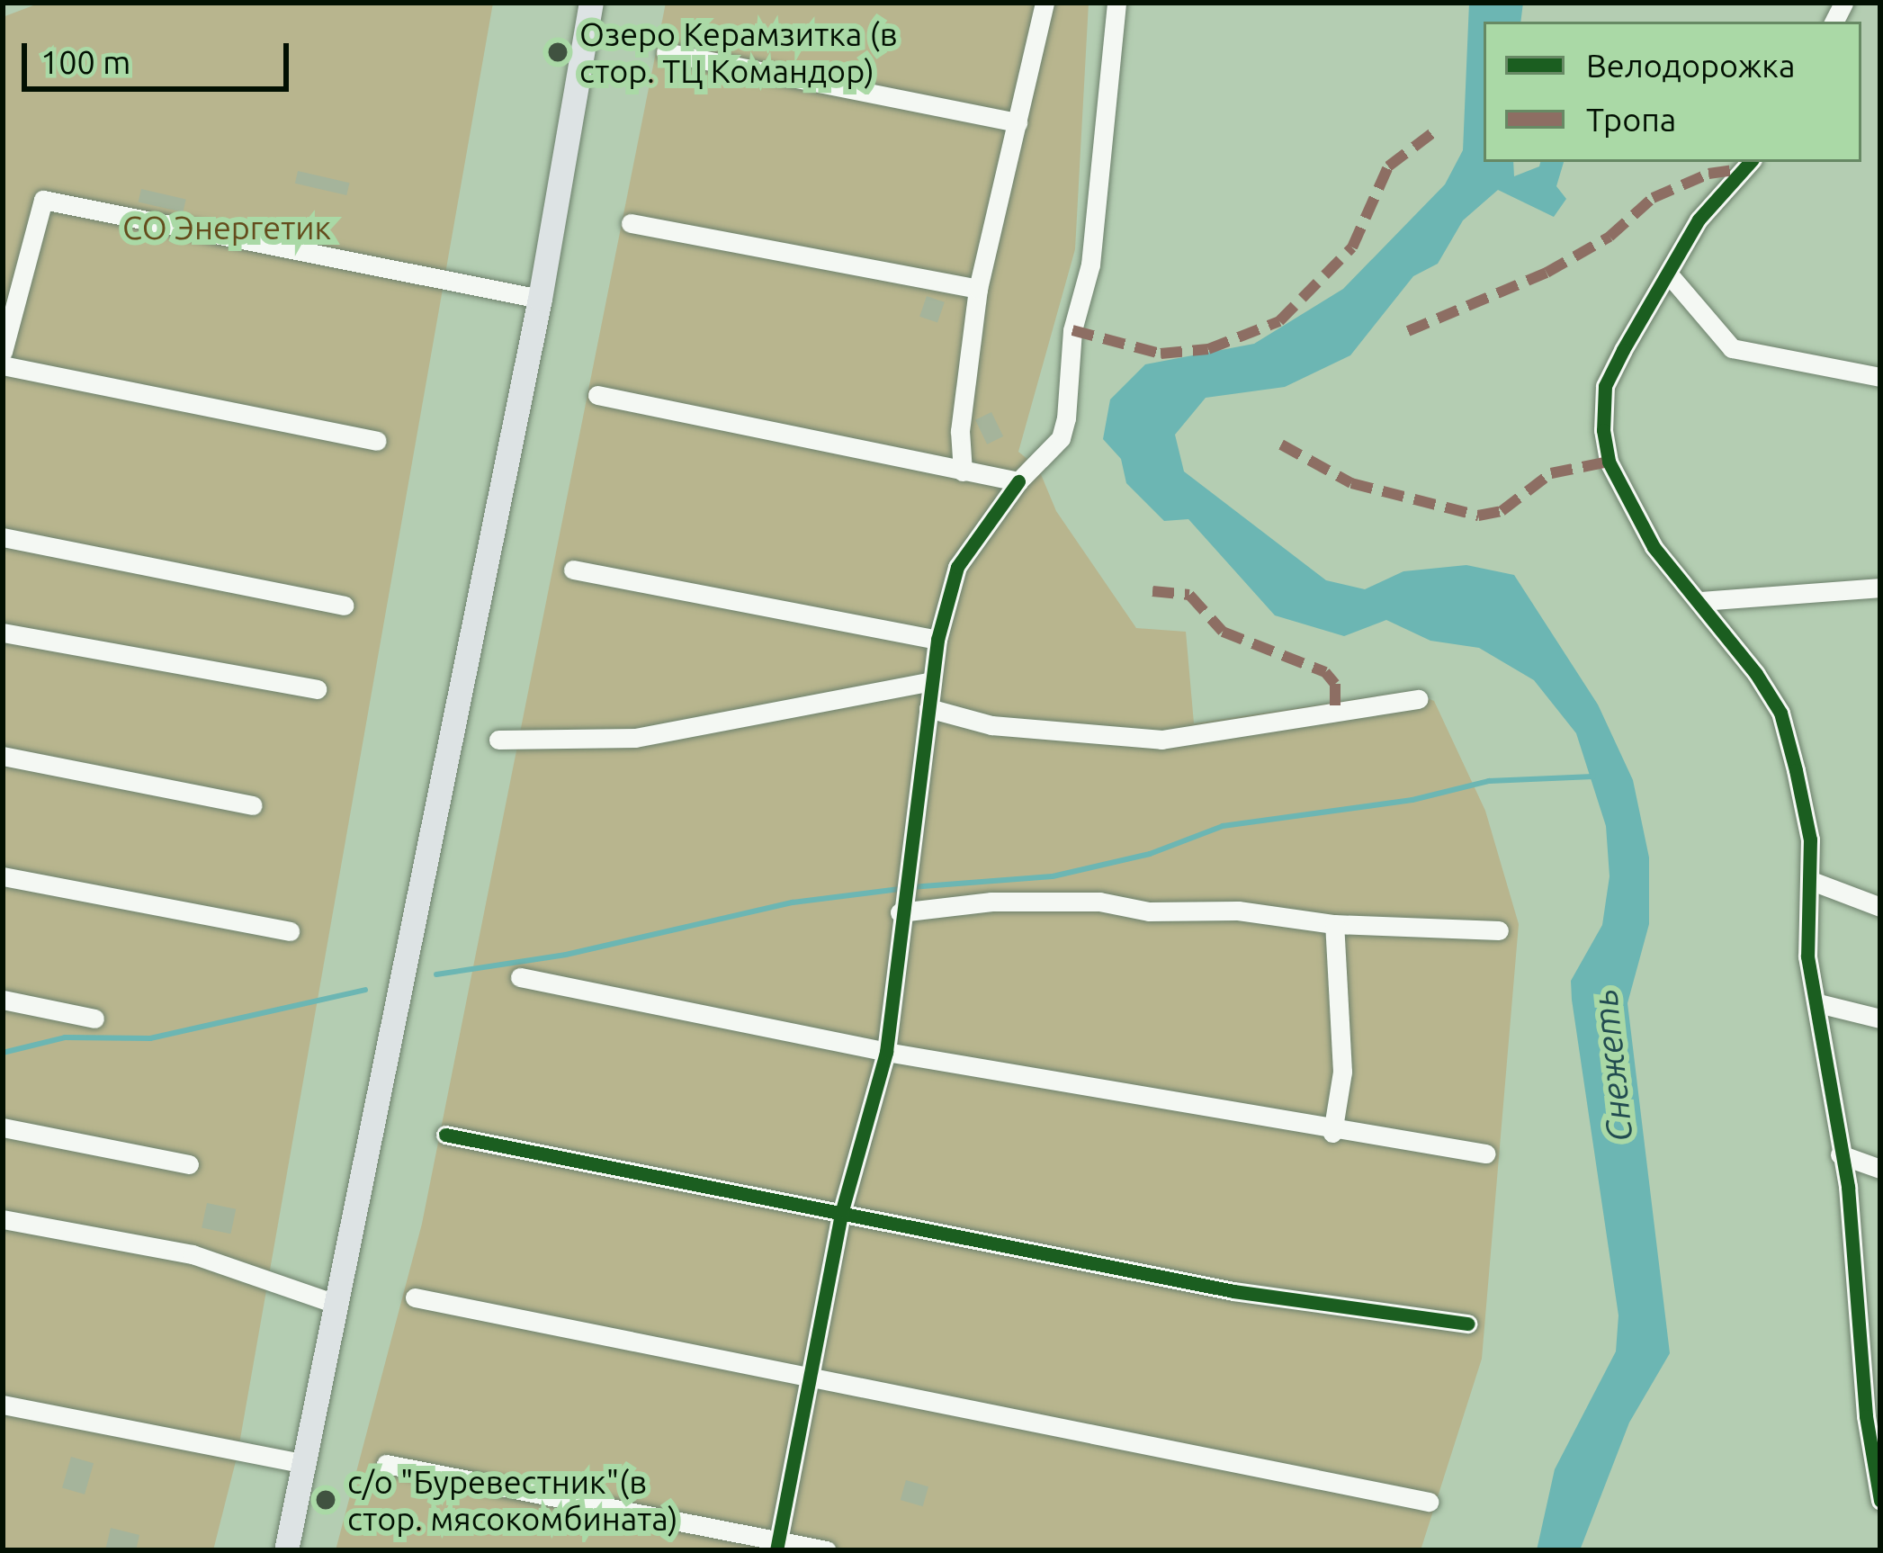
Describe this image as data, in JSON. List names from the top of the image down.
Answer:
{
  "water": ["Снежеть"],
  "parks": ["СО Энергетик"],
  "places": ["Озеро Керамзитка (в стор. ТЦ Командор)", "с/о \"Буревестник\"(в стор. мясокомбината)"],
  "legend": ["Велодорожка", "Тропа"],
  "scale_bar": "100 m"
}
